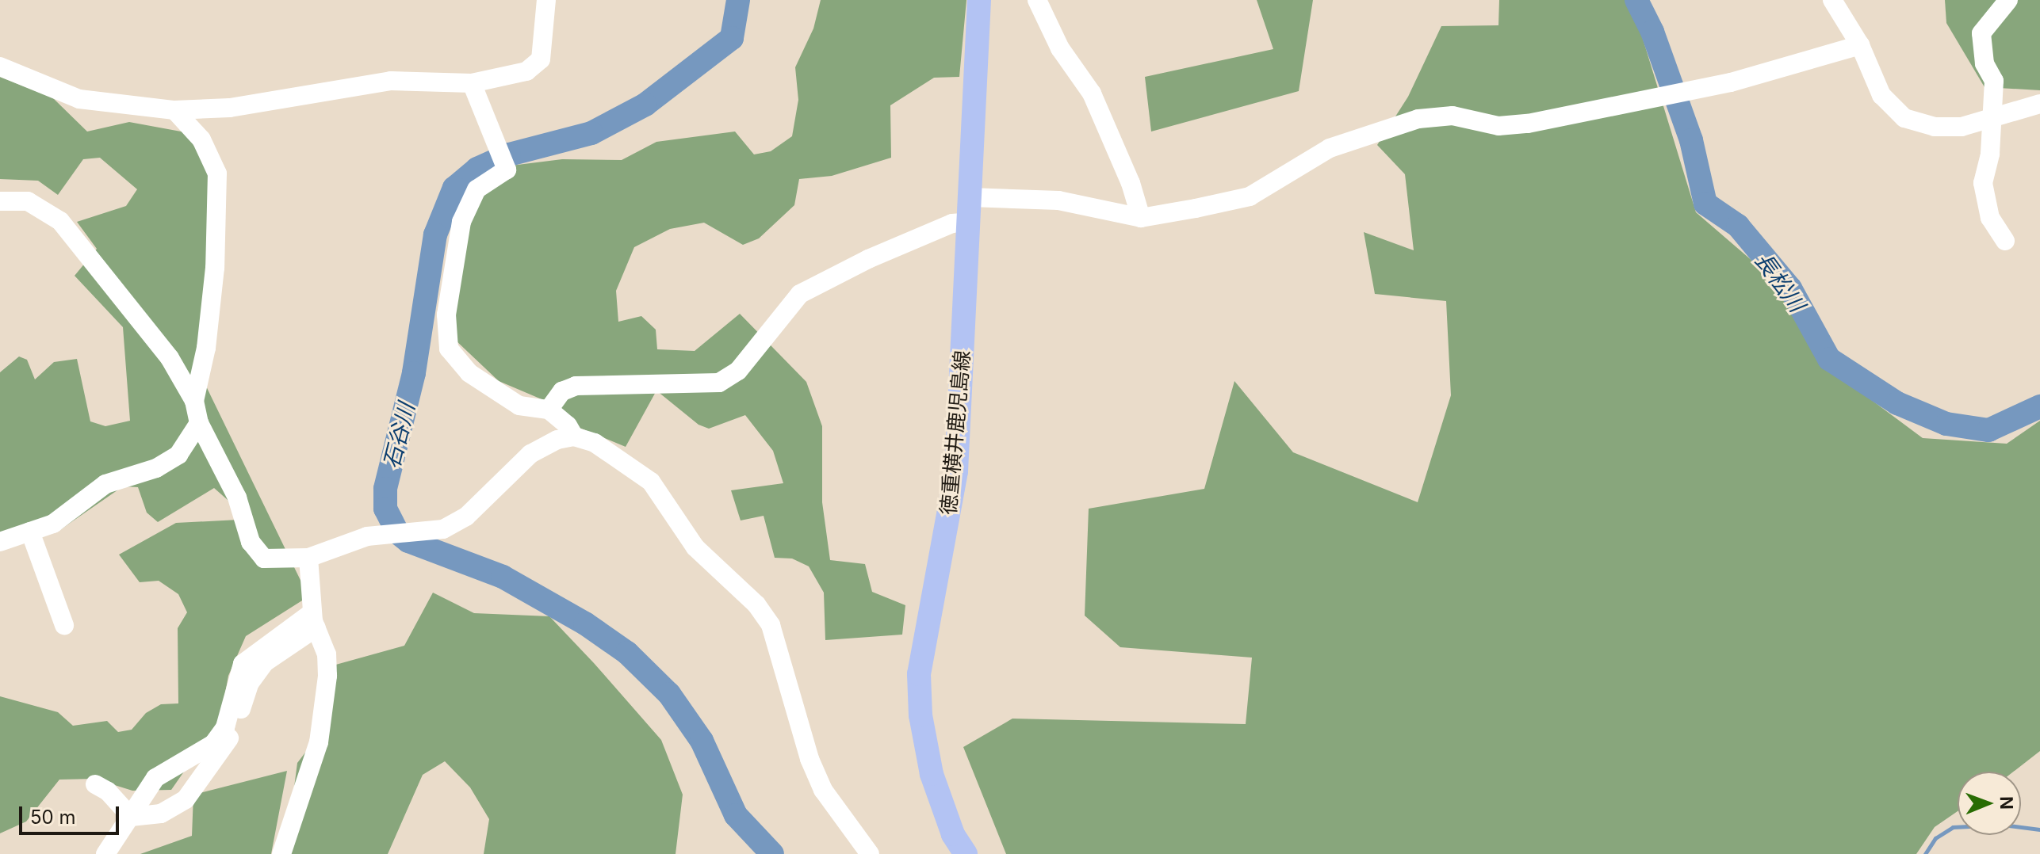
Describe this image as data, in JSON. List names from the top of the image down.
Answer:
{
  "streets": {
    "main road": ["徳重横井鹿児島線"]
  },
  "water": ["長松川", "石谷川"],
  "scale_bar": "50 m",
  "north": "right"
}
